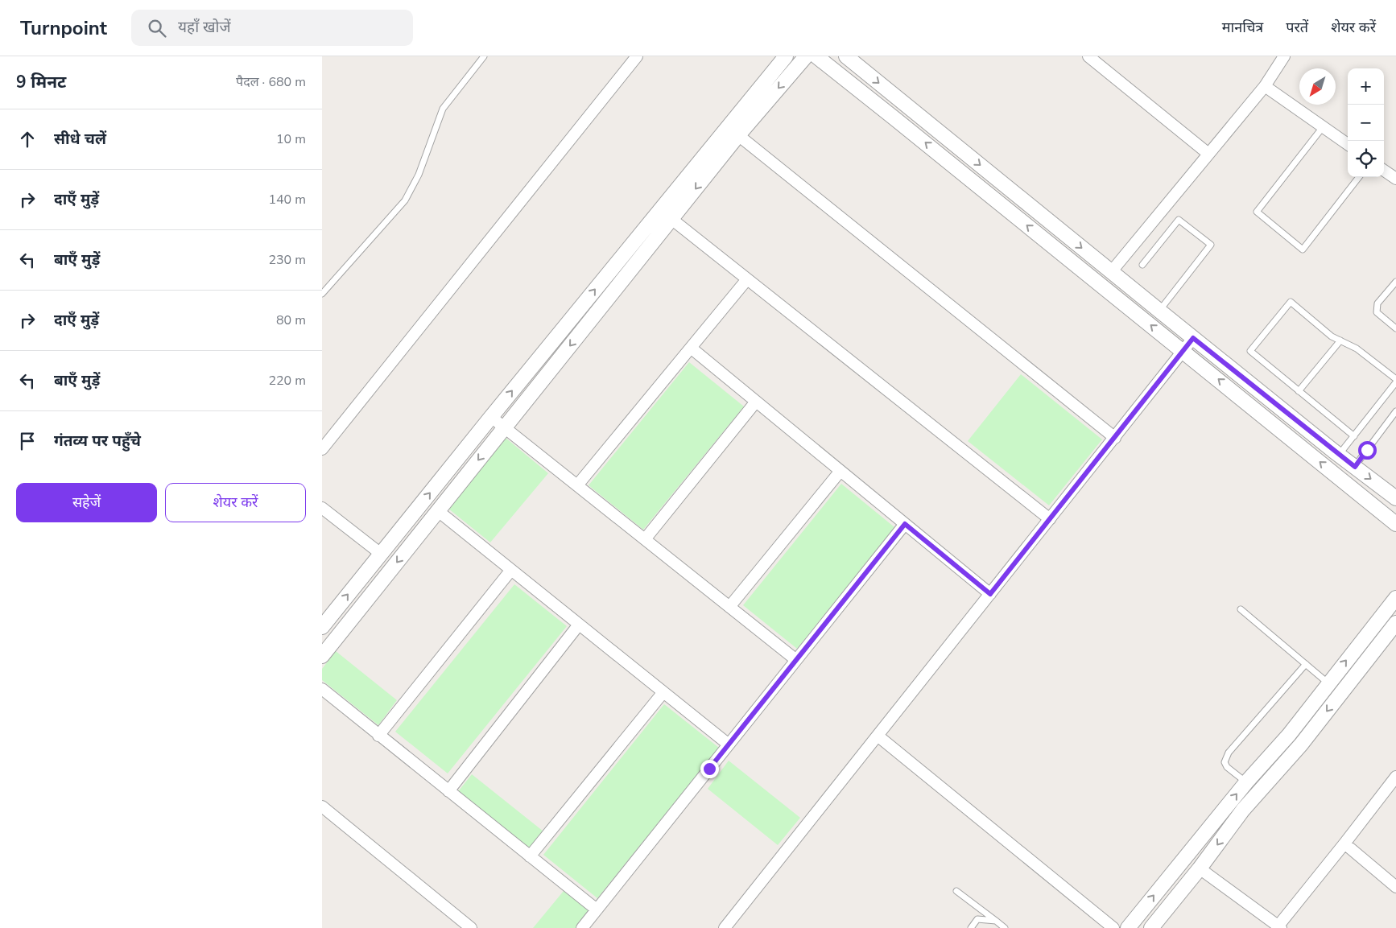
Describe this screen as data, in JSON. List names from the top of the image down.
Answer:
{
  "north": "bottom left",
  "page": {
    "header": "Turnpoint",
    "search": "यहाँ खोजें",
    "nav": ["मानचित्र", "परतें", "शेयर करें"],
    "heading": ["9 मिनट", "पैदल · 680 m"],
    "map_buttons": ["+", "−"],
    "list": [
      ["सीधे चलें", "10 m"],
      ["दाएँ मुड़ें", "140 m"],
      ["बाएँ मुड़ें", "230 m"],
      ["दाएँ मुड़ें", "80 m"],
      ["बाएँ मुड़ें", "220 m"],
      "गंतव्य पर पहुँचे"
    ],
    "buttons": ["सहेजें", "शेयर करें"]
  }
}
